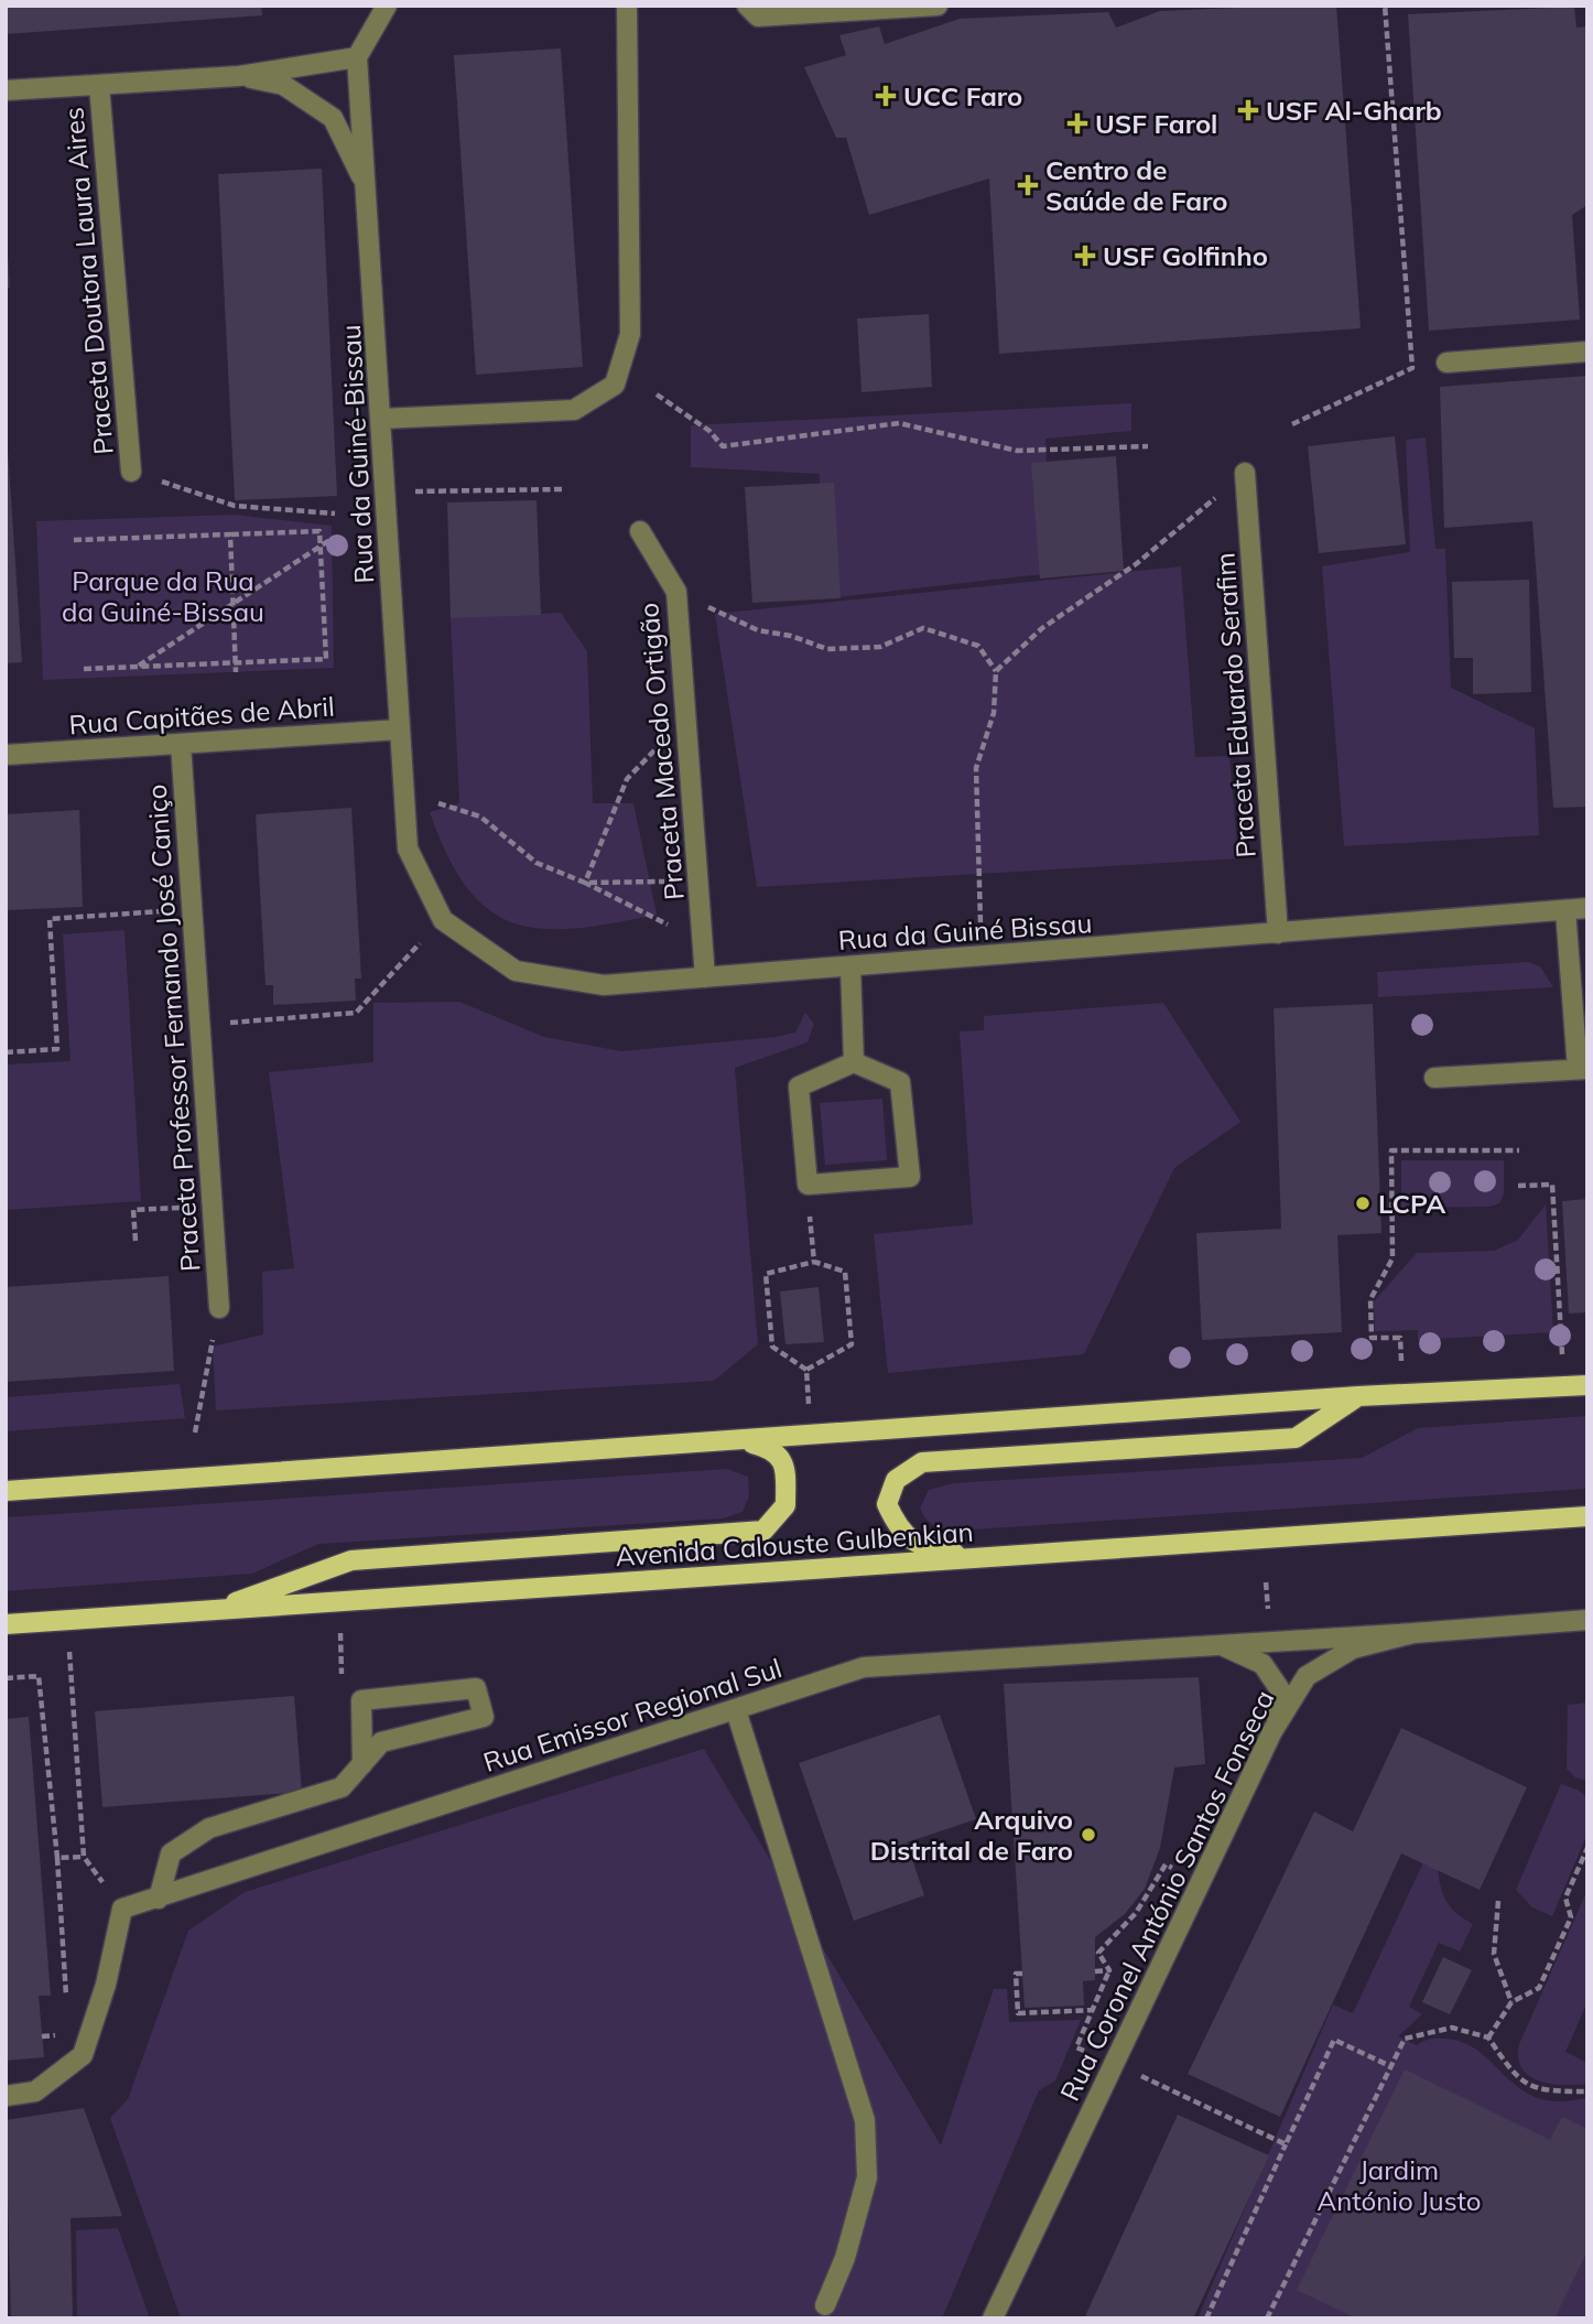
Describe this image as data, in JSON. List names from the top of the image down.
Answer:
{
  "streets": {
    "main road": ["Avenida Calouste Gulbenkian"],
    "street": [
      "Praceta Doutora Laura Aires",
      "Rua da Guiné-Bissau",
      "Praceta Eduardo Serafim",
      "Rua Capitães de Abril",
      "Praceta Macedo Ortigão",
      "Rua da Guiné Bissau",
      "Praceta Professor Fernando José Caniço",
      "Rua Emissor Regional Sul",
      "Rua Coronel António Santos Fonseca"
    ]
  },
  "crossings": [
    ["Rua da Guiné-Bissau", "Rua Capitães de Abril"],
    ["Rua da Guiné-Bissau", "Rua da Guiné Bissau"],
    ["Praceta Eduardo Serafim", "Rua da Guiné Bissau"],
    ["Rua Capitães de Abril", "Praceta Professor Fernando José Caniço"],
    ["Praceta Macedo Ortigão", "Rua da Guiné Bissau"],
    ["Rua Emissor Regional Sul", "Rua Coronel António Santos Fonseca"]
  ],
  "parks": ["Parque da Rua da Guiné-Bissau", "Jardim António Justo"],
  "places": {
    "health": [
      "UCC Faro",
      "USF Al-Gharb",
      "USF Farol",
      "Centro de Saúde de Faro",
      "USF Golfinho"
    ],
    "other": ["LCPA", "Arquivo Distrital de Faro"]
  }
}
